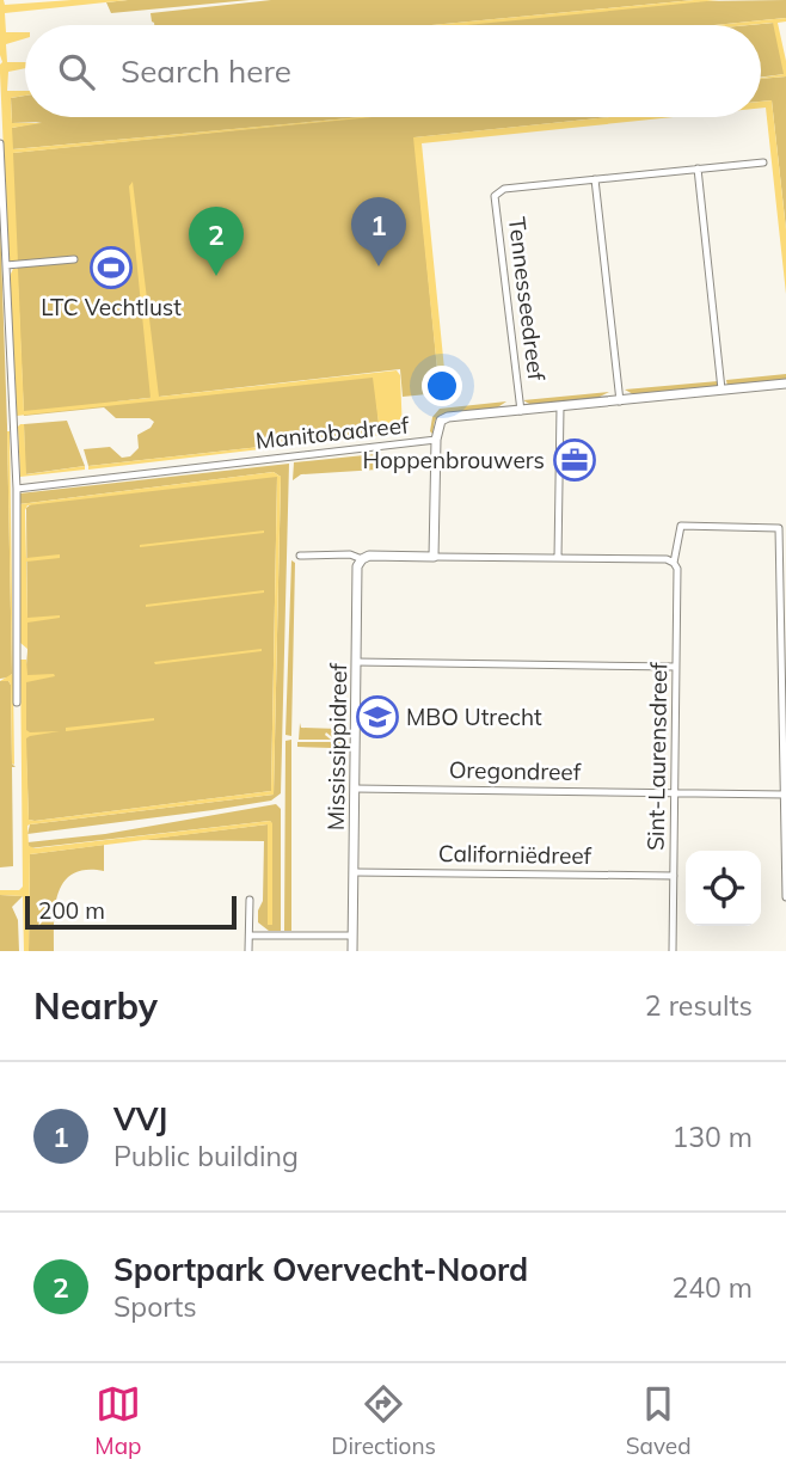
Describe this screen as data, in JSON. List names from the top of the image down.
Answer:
{
  "streets": {
    "street": [
      "Tennesseedreef",
      "Manitobadreef",
      "Mississippidreef",
      "Sint-Laurensdreef",
      "Oregondreef",
      "Californiëdreef"
    ]
  },
  "crossings": [
    ["Tennesseedreef", "Manitobadreef"],
    ["Mississippidreef", "Oregondreef"],
    ["Mississippidreef", "Californiëdreef"],
    ["Sint-Laurensdreef", "Oregondreef"],
    ["Sint-Laurensdreef", "Californiëdreef"]
  ],
  "places": {
    "sports": ["LTC Vechtlust"],
    "office": ["Hoppenbrouwers"],
    "school or university": ["MBO Utrecht"]
  },
  "scale_bar": "200 m",
  "page": {
    "search": "Search here",
    "pins": ["1", "2"],
    "scale": "200 m",
    "heading": ["Nearby", "2 results"],
    "list": [
      {
        "mark": "1",
        "name": "VVJ",
        "note": "Public building",
        "value": "130 m"
      },
      {
        "mark": "2",
        "name": "Sportpark Overvecht-Noord",
        "note": "Sports",
        "value": "240 m"
      }
    ],
    "nav": ["Map", "Directions", "Saved"]
  }
}
